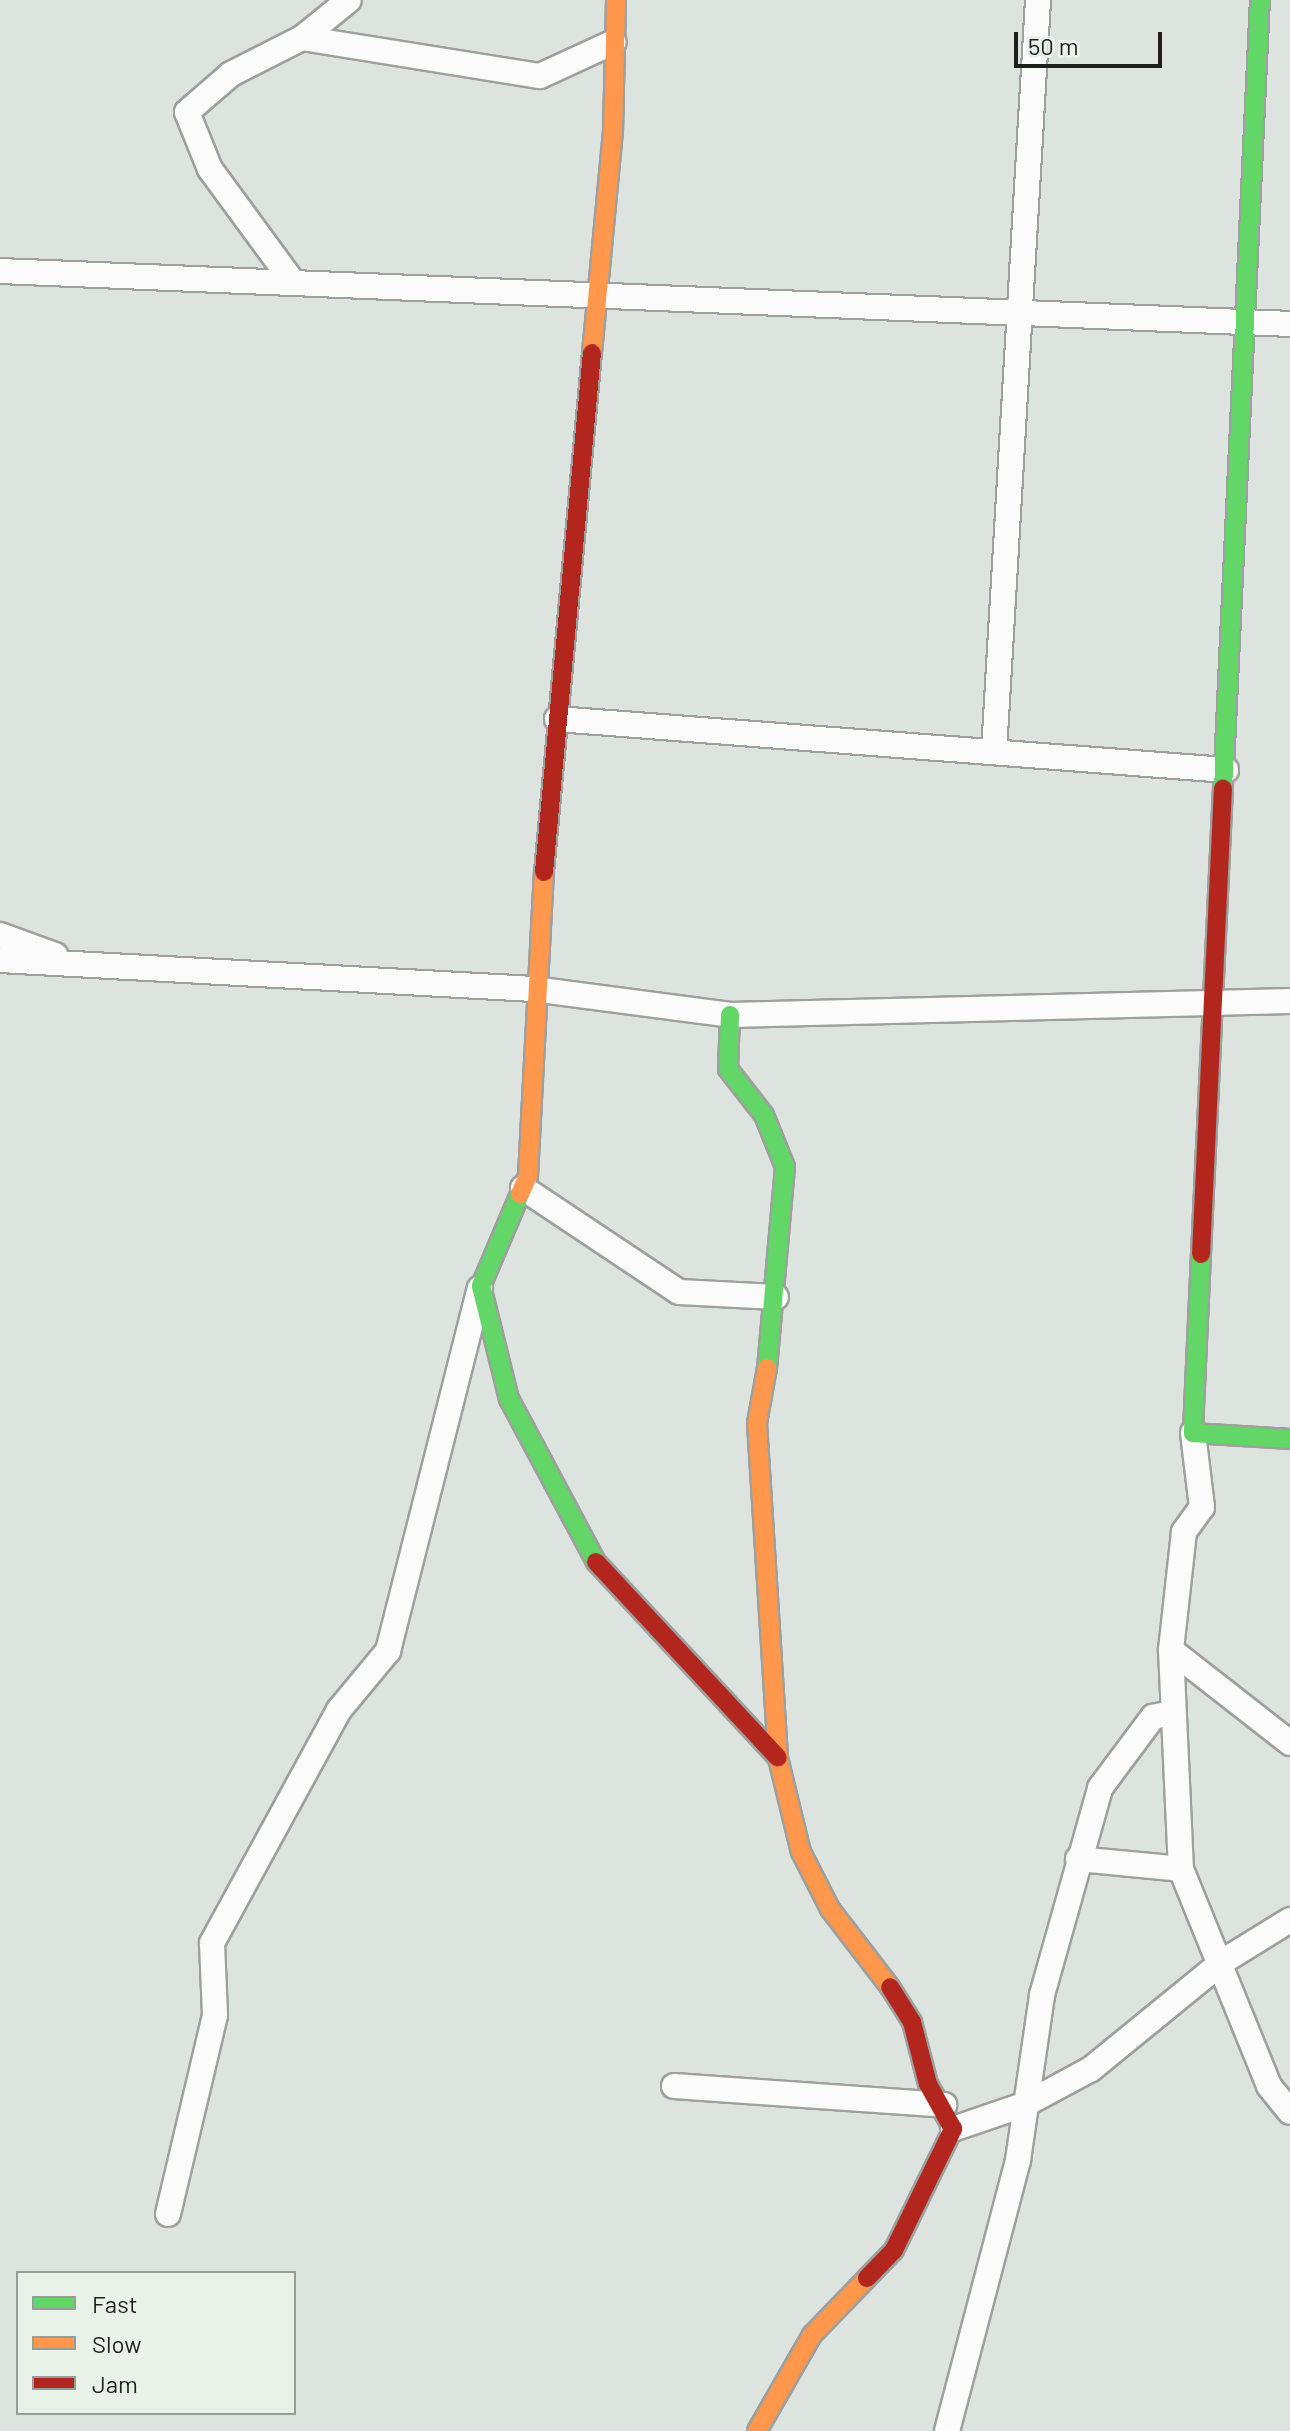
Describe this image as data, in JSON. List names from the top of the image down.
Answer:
{
  "legend": ["Fast", "Slow", "Jam"],
  "scale_bar": "50 m"
}
